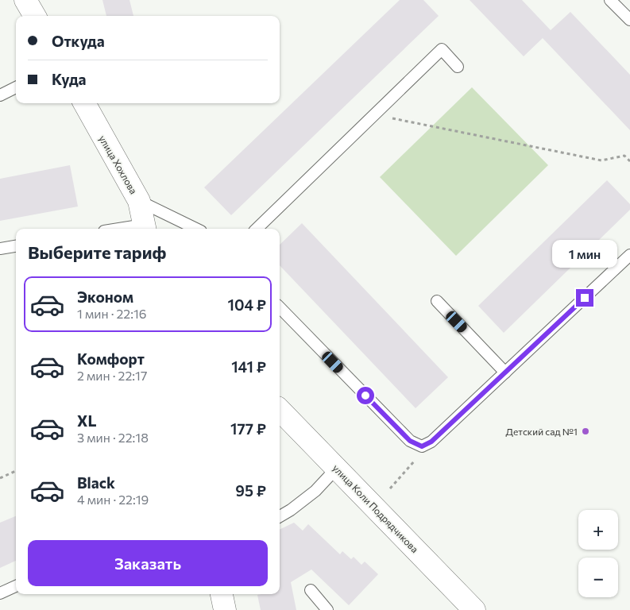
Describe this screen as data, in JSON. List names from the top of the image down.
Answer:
{
  "streets": {
    "street": ["улица Хохлова", "улица Коли Подрядчикова"]
  },
  "places": ["Детский сад №1"],
  "page": {
    "banner": ["Откуда", "Куда"],
    "heading": "Выберите тариф",
    "bubble": "1 мин",
    "list": [
      {
        "name": "Эконом",
        "note": "1 мин · 22:16",
        "value": "104 ₽"
      },
      {
        "name": "Комфорт",
        "note": "2 мин · 22:17",
        "value": "141 ₽"
      },
      {
        "name": "XL",
        "note": "3 мин · 22:18",
        "value": "177 ₽"
      },
      {
        "name": "Black",
        "note": "4 мин · 22:19",
        "value": "95 ₽"
      }
    ],
    "map_buttons": ["+", "−"],
    "buttons": "Заказать"
  }
}
